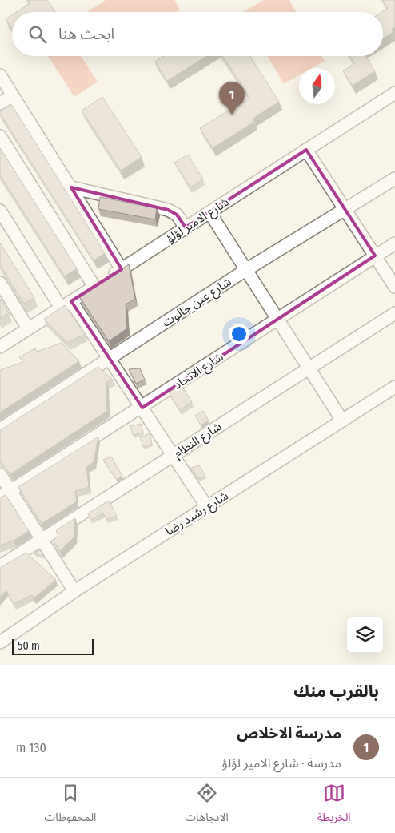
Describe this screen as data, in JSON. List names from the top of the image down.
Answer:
{
  "streets": {
    "street": [
      "شارع الامير لؤلؤ",
      "شارع عين جالوت",
      "شارع الاتحاد",
      "شارع النظام",
      "شارع رشيد رضا"
    ]
  },
  "scale_bar": "50 m",
  "north": "top",
  "page": {
    "search": "ابحث هنا",
    "pins": "1",
    "scale": "50 m",
    "heading": "بالقرب منك",
    "list": [
      {
        "mark": "1",
        "name": "مدرسة الاخلاص",
        "note": "مدرسة · شارع الامير لؤلؤ",
        "value": "130 m"
      }
    ],
    "nav": ["الخريطة", "الاتجاهات", "المحفوظات"]
  }
}
